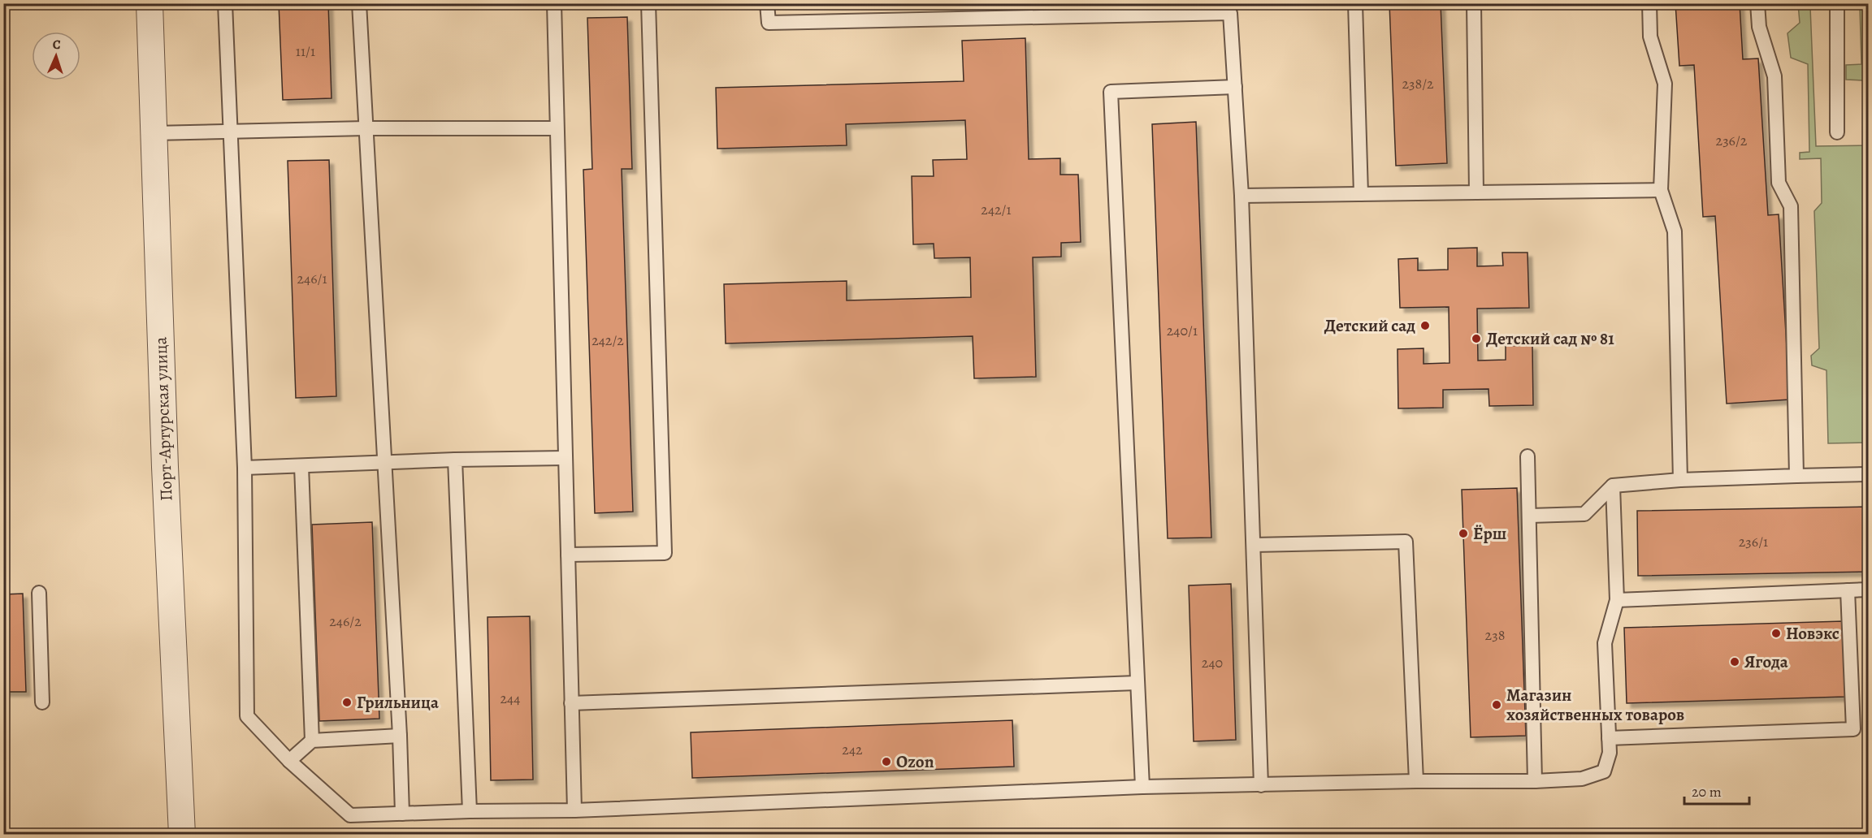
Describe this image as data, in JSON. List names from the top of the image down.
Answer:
{
  "streets": {
    "street": ["Порт-Артурская улица"]
  },
  "places": [
    "Детский сад",
    "Детский сад № 81",
    "Ёрш",
    "Новэкс",
    "Ягода",
    "Грильница",
    "Магазин хозяйственных товаров",
    "Ozon"
  ],
  "house_numbers": [
    "11/1",
    "238/2",
    "236/2",
    "242/1",
    "246/1",
    "240/1",
    "242/2",
    "236/1",
    "246/2",
    "238",
    "240",
    "244",
    "242"
  ],
  "scale_bar": "20 m",
  "north": "top"
}
